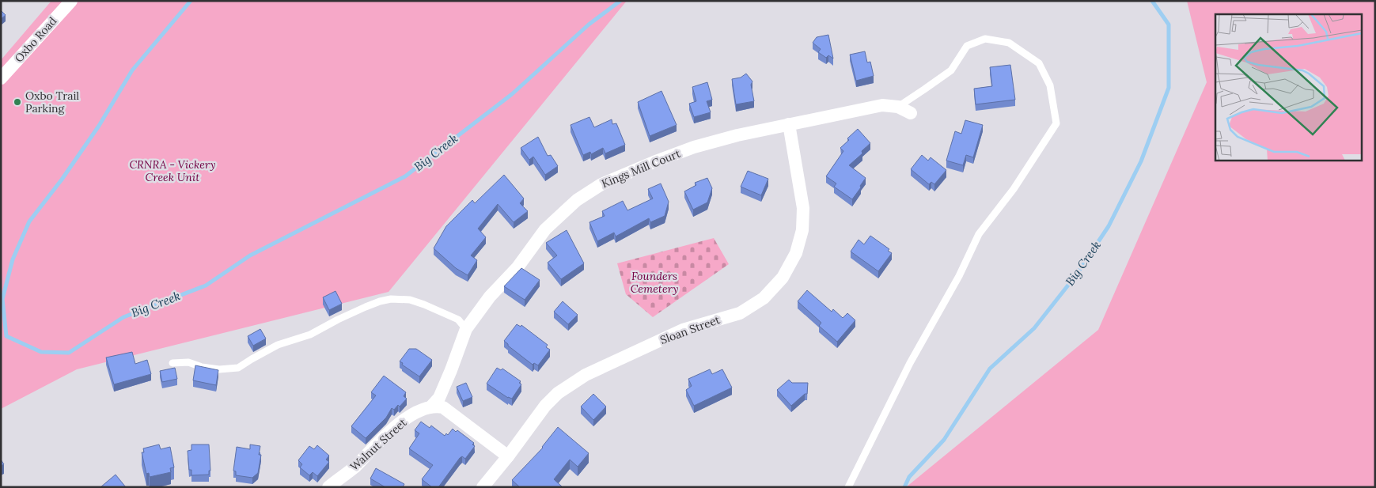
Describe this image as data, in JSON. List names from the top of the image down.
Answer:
{
  "streets": {
    "street": [
      "Oxbo Road",
      "Kings Mill Court",
      "Sloan Street",
      "Walnut Street"
    ]
  },
  "crossings": [
    ["Kings Mill Court", "Sloan Street"],
    ["Kings Mill Court", "Walnut Street"]
  ],
  "water": ["Big Creek"],
  "parks": ["CRNRA - Vickery Creek Unit", "Founders Cemetery"],
  "places": ["Oxbo Trail Parking"]
}
